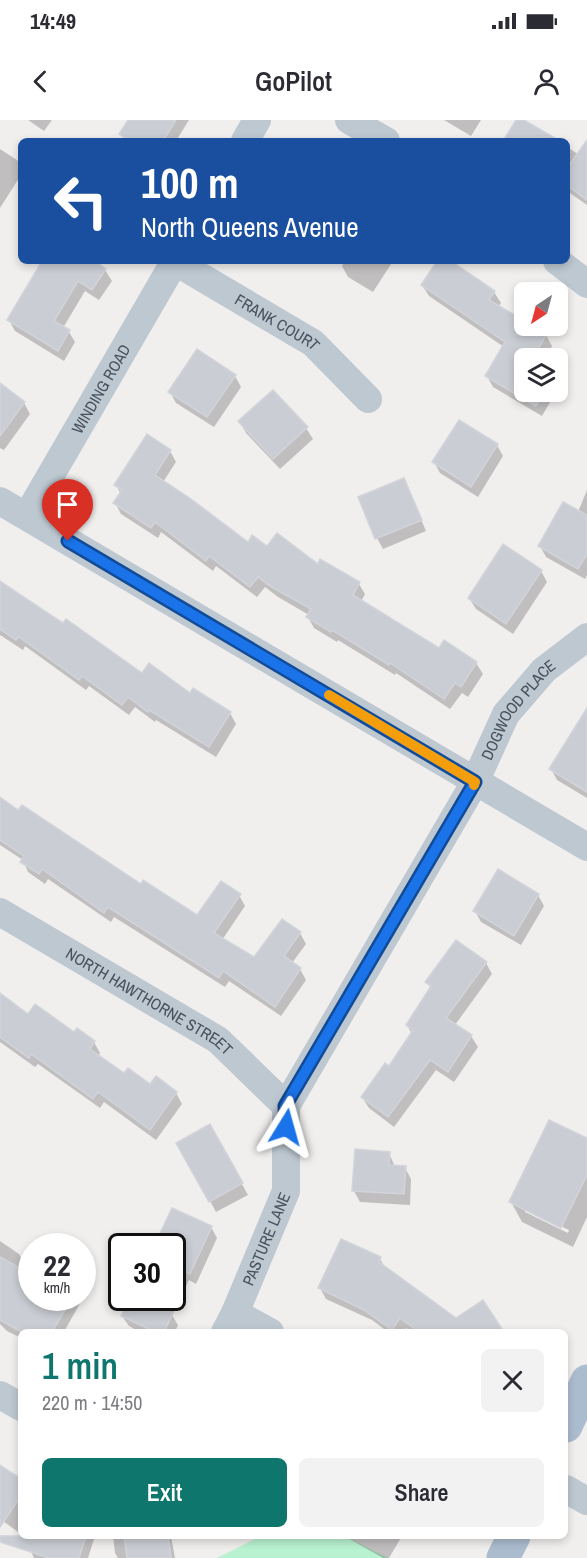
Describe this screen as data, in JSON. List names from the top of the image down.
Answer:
{
  "streets": {
    "street": [
      "FRANK COURT",
      "WINDING ROAD",
      "DOGWOOD PLACE",
      "NORTH HAWTHORNE STREET",
      "PASTURE LANE"
    ]
  },
  "crossings": [
    ["DOGWOOD PLACE", "NORTH HAWTHORNE STREET"],
    ["DOGWOOD PLACE", "PASTURE LANE"],
    ["NORTH HAWTHORNE STREET", "PASTURE LANE"]
  ],
  "north": "bottom left",
  "page": {
    "status": "14:49",
    "header": "GoPilot",
    "turn": ["100 m", "North Queens Avenue"],
    "speed": "22 km/h",
    "limit": "30",
    "heading": ["1 min", "220 m · 14:50"],
    "buttons": ["Exit", "Share"]
  }
}
